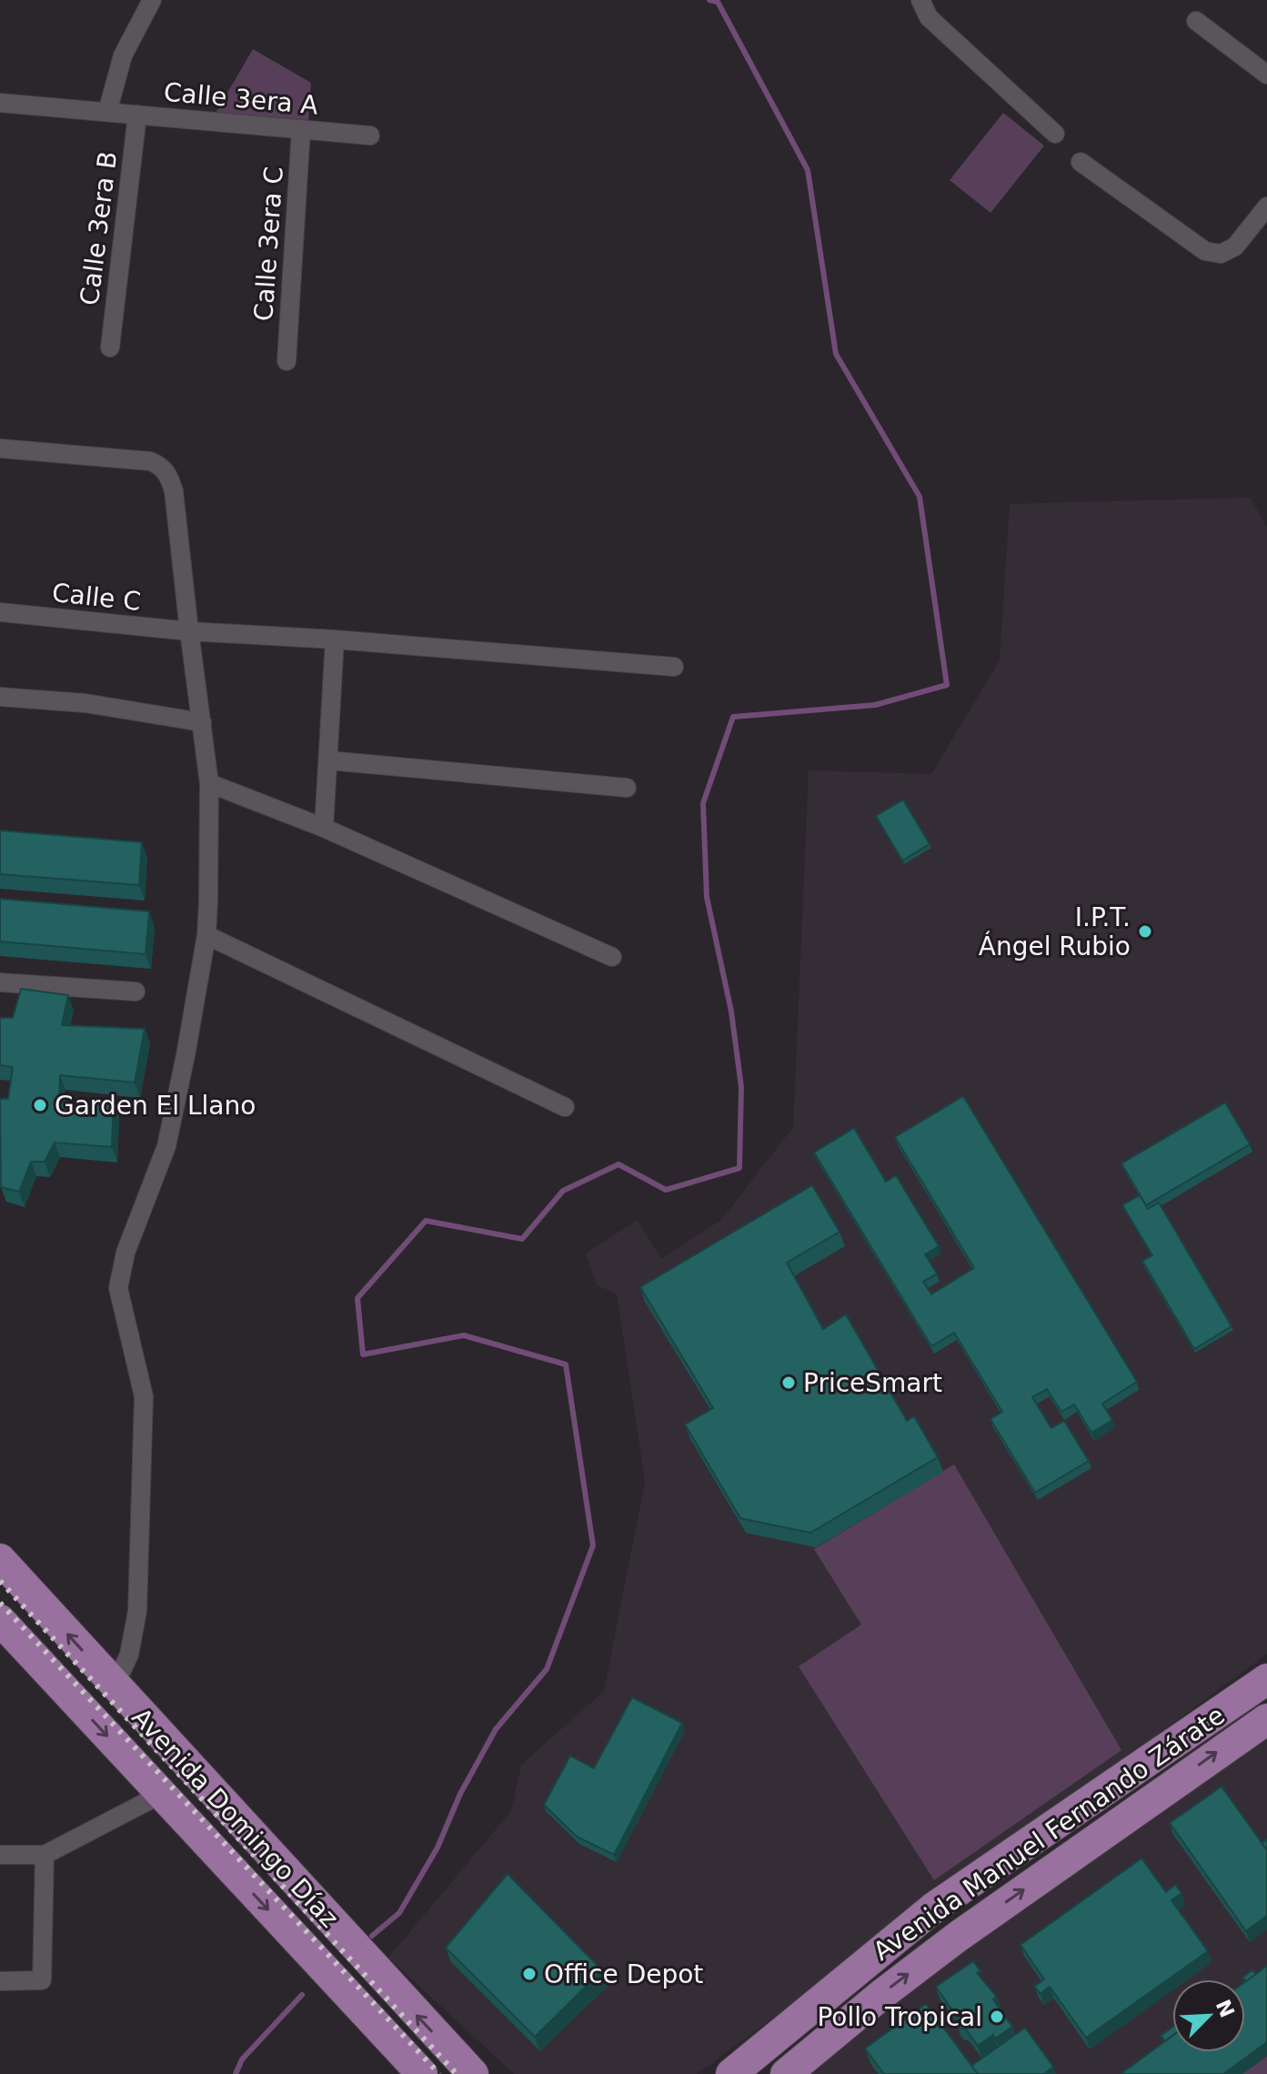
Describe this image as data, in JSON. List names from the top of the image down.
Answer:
{
  "streets": {
    "main road": ["Avenida Domingo Díaz", "Avenida Manuel Fernando Zárate"],
    "street": [
      "Calle 3era A",
      "Calle 3era B",
      "Calle 3era C",
      "Calle C"
    ]
  },
  "crossings": [
    ["Calle 3era A", "Calle 3era B"],
    ["Calle 3era A", "Calle 3era C"]
  ],
  "places": [
    "I.P.T. Ángel Rubio",
    "Garden El Llano",
    "PriceSmart",
    "Office Depot",
    "Pollo Tropical"
  ],
  "north": "top right"
}
